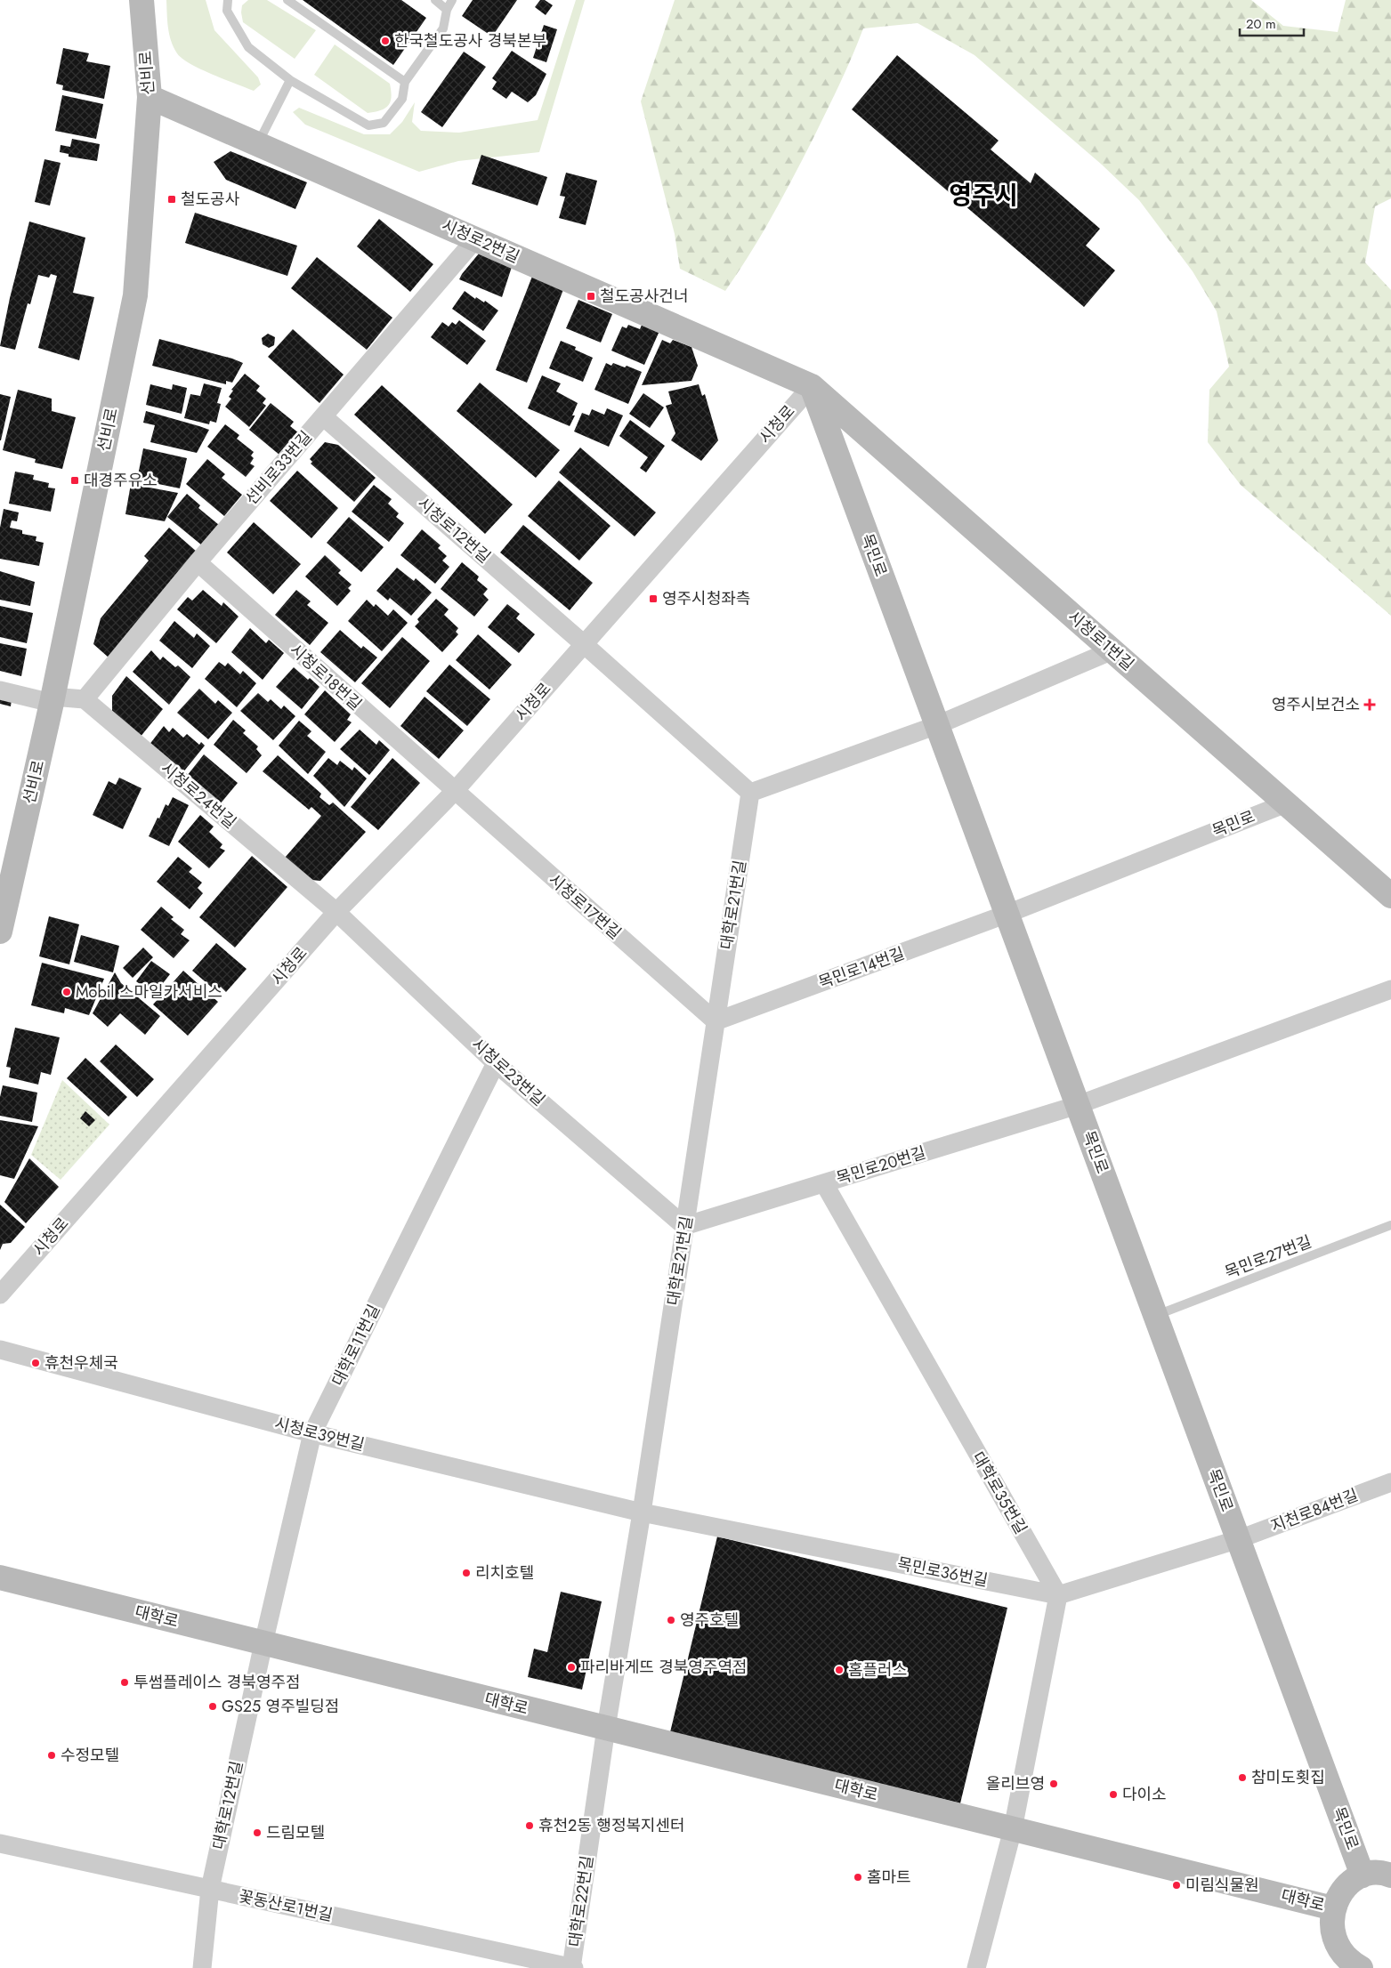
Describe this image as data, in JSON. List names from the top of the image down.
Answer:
{
  "streets": {
    "main road": [
      "선비로",
      "시청로2번길",
      "목민로",
      "시청로1번길",
      "대학로"
    ],
    "street": [
      "시청로",
      "선비로33번길",
      "시청로12번길",
      "시청로18번길",
      "시청로24번길",
      "대학로21번길",
      "시청로17번길",
      "목민로14번길",
      "시청로23번길",
      "목민로20번길",
      "대학로11번길",
      "시청로39번길",
      "대학로35번길",
      "지천로84번길",
      "목민로36번길",
      "대학로12번길",
      "대학로22번길",
      "꽃동산로1번길"
    ],
    "lane": ["목민로27번길"]
  },
  "crossings": [
    ["선비로", "시청로2번길"],
    ["시청로2번길", "시청로"],
    ["시청로2번길", "선비로33번길"],
    ["시청로2번길", "목민로"],
    ["시청로2번길", "시청로1번길"],
    ["시청로", "시청로12번길"],
    ["시청로", "목민로"],
    ["시청로", "시청로1번길"],
    ["시청로", "시청로18번길"],
    ["시청로", "시청로24번길"],
    ["시청로", "시청로17번길"],
    ["시청로", "시청로23번길"],
    ["선비로33번길", "시청로12번길"],
    ["선비로33번길", "시청로18번길"],
    ["선비로33번길", "시청로24번길"],
    ["목민로", "시청로1번길"],
    ["목민로", "목민로14번길"],
    ["목민로", "목민로20번길"],
    ["목민로", "목민로27번길"],
    ["목민로", "지천로84번길"],
    ["목민로", "목민로36번길"],
    ["시청로18번길", "시청로17번길"],
    ["시청로24번길", "시청로23번길"],
    ["대학로21번길", "시청로17번길"],
    ["대학로21번길", "목민로14번길"],
    ["대학로21번길", "시청로23번길"],
    ["대학로21번길", "목민로20번길"],
    ["대학로21번길", "시청로39번길"],
    ["대학로21번길", "목민로36번길"],
    ["대학로21번길", "대학로"],
    ["대학로21번길", "대학로22번길"],
    ["시청로17번길", "목민로14번길"],
    ["시청로23번길", "목민로20번길"],
    ["시청로23번길", "대학로11번길"],
    ["목민로20번길", "대학로35번길"],
    ["대학로11번길", "시청로39번길"],
    ["대학로11번길", "대학로"],
    ["대학로11번길", "대학로12번길"],
    ["시청로39번길", "목민로36번길"],
    ["대학로35번길", "목민로36번길"],
    ["지천로84번길", "목민로36번길"],
    ["대학로", "대학로12번길"],
    ["대학로", "대학로22번길"],
    ["대학로12번길", "꽃동산로1번길"],
    ["대학로22번길", "꽃동산로1번길"]
  ],
  "districts": ["영주시"],
  "places": {
    "other": [
      "한국철도공사 경북본부",
      "Mobil 스마일카서비스",
      "휴천우체국",
      "리치호텔",
      "영주호텔",
      "파리바게뜨 경북영주역점",
      "홈플러스",
      "투썸플레이스 경북영주점",
      "GS25 영주빌딩점",
      "수정모텔",
      "참미도횟집",
      "올리브영",
      "다이소",
      "휴천2동 행정복지센터",
      "드림모텔",
      "홈마트",
      "미림식물원"
    ],
    "transit": [
      "철도공사",
      "철도공사건너",
      "대경주유소",
      "영주시청좌측"
    ],
    "health": ["영주시보건소"]
  },
  "scale_bar": "20 m"
}
